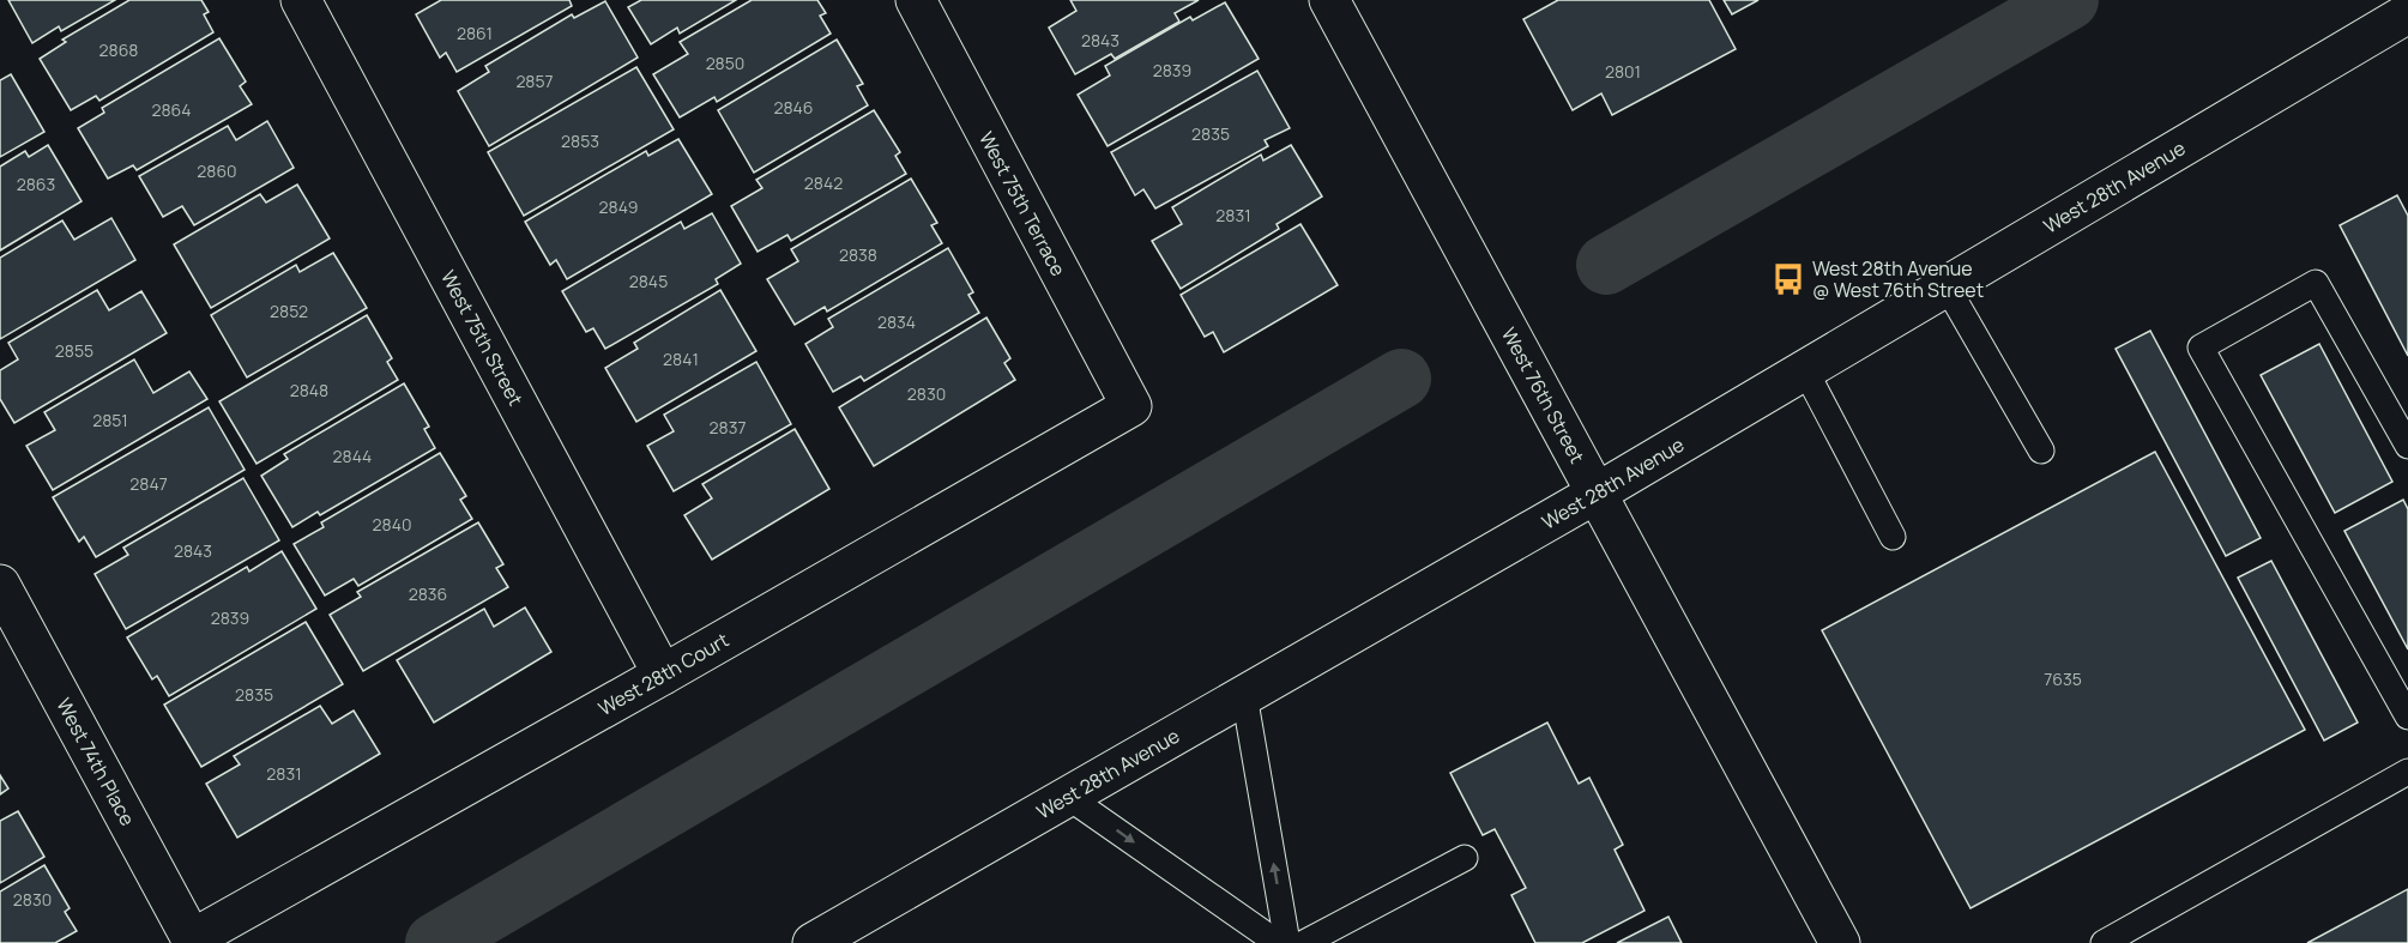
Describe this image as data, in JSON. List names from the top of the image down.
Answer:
{
  "streets": {
    "street": [
      "West 28th Avenue",
      "West 75th Terrace",
      "West 75th Street",
      "West 76th Street",
      "West 28th Court",
      "West 74th Place"
    ]
  },
  "crossings": [
    ["West 28th Avenue", "West 76th Street"],
    ["West 75th Terrace", "West 28th Court"],
    ["West 75th Street", "West 28th Court"],
    ["West 28th Court", "West 74th Place"]
  ],
  "places": {
    "bus stop": ["West 28th Avenue @ West 76th Street"]
  },
  "house_numbers": [
    "2861",
    "2843",
    "2868",
    "2850",
    "2839",
    "2801",
    "2857",
    "2846",
    "2864",
    "2835",
    "2853",
    "2860",
    "2842",
    "2863",
    "2849",
    "2831",
    "2838",
    "2845",
    "2852",
    "2834",
    "2855",
    "2841",
    "2848",
    "2830",
    "2851",
    "2837",
    "2844",
    "2847",
    "2840",
    "2843",
    "2836",
    "2839",
    "7635",
    "2835",
    "2831",
    "2830"
  ]
}
